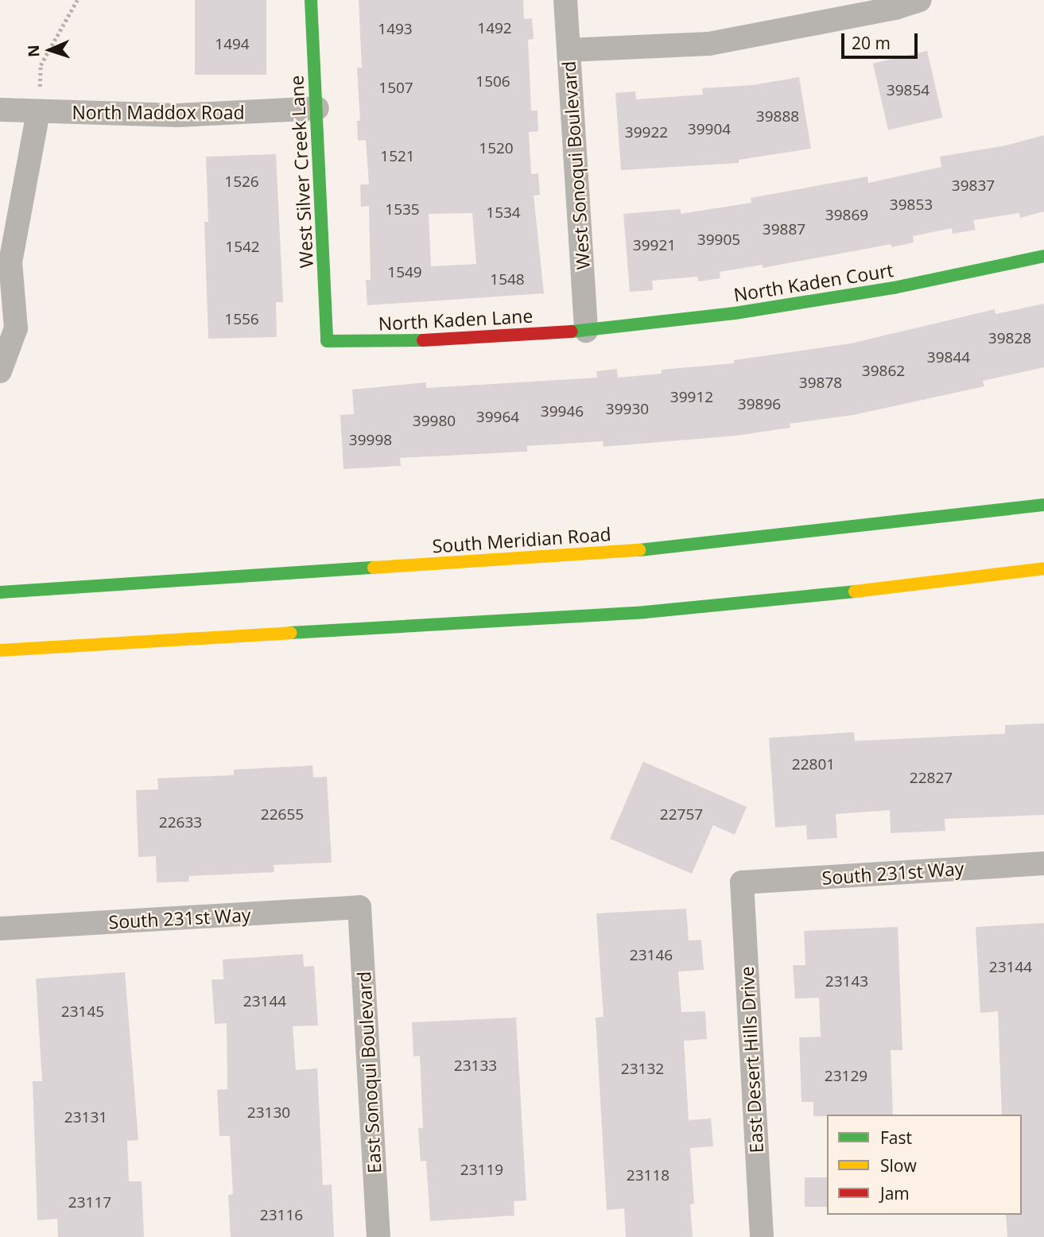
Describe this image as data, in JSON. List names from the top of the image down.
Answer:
{
  "streets": {
    "street": [
      "North Maddox Road",
      "West Sonoqui Boulevard",
      "West Silver Creek Lane",
      "North Kaden Court",
      "North Kaden Lane",
      "South Meridian Road",
      "South 231st Way",
      "East Desert Hills Drive",
      "East Sonoqui Boulevard"
    ]
  },
  "crossings": [
    ["North Maddox Road", "West Silver Creek Lane"],
    ["West Sonoqui Boulevard", "North Kaden Court"],
    ["West Sonoqui Boulevard", "North Kaden Lane"],
    ["West Silver Creek Lane", "North Kaden Lane"],
    ["North Kaden Court", "North Kaden Lane"],
    ["South 231st Way", "East Desert Hills Drive"],
    ["South 231st Way", "East Sonoqui Boulevard"]
  ],
  "house_numbers": [
    "1492",
    "1493",
    "1494",
    "1506",
    "1507",
    "39854",
    "39888",
    "39904",
    "39922",
    "1520",
    "1521",
    "1526",
    "39837",
    "39853",
    "1535",
    "1534",
    "39869",
    "39887",
    "39905",
    "39921",
    "1542",
    "1549",
    "1548",
    "1556",
    "39828",
    "39844",
    "39862",
    "39878",
    "39912",
    "39896",
    "39930",
    "39946",
    "39964",
    "39980",
    "39998",
    "22801",
    "22827",
    "22655",
    "22757",
    "22633",
    "23146",
    "23144",
    "23143",
    "23144",
    "23145",
    "23133",
    "23132",
    "23129",
    "23130",
    "23131",
    "23119",
    "23118",
    "23117",
    "23116"
  ],
  "legend": ["Fast", "Slow", "Jam"],
  "scale_bar": "20 m",
  "north": "left"
}
